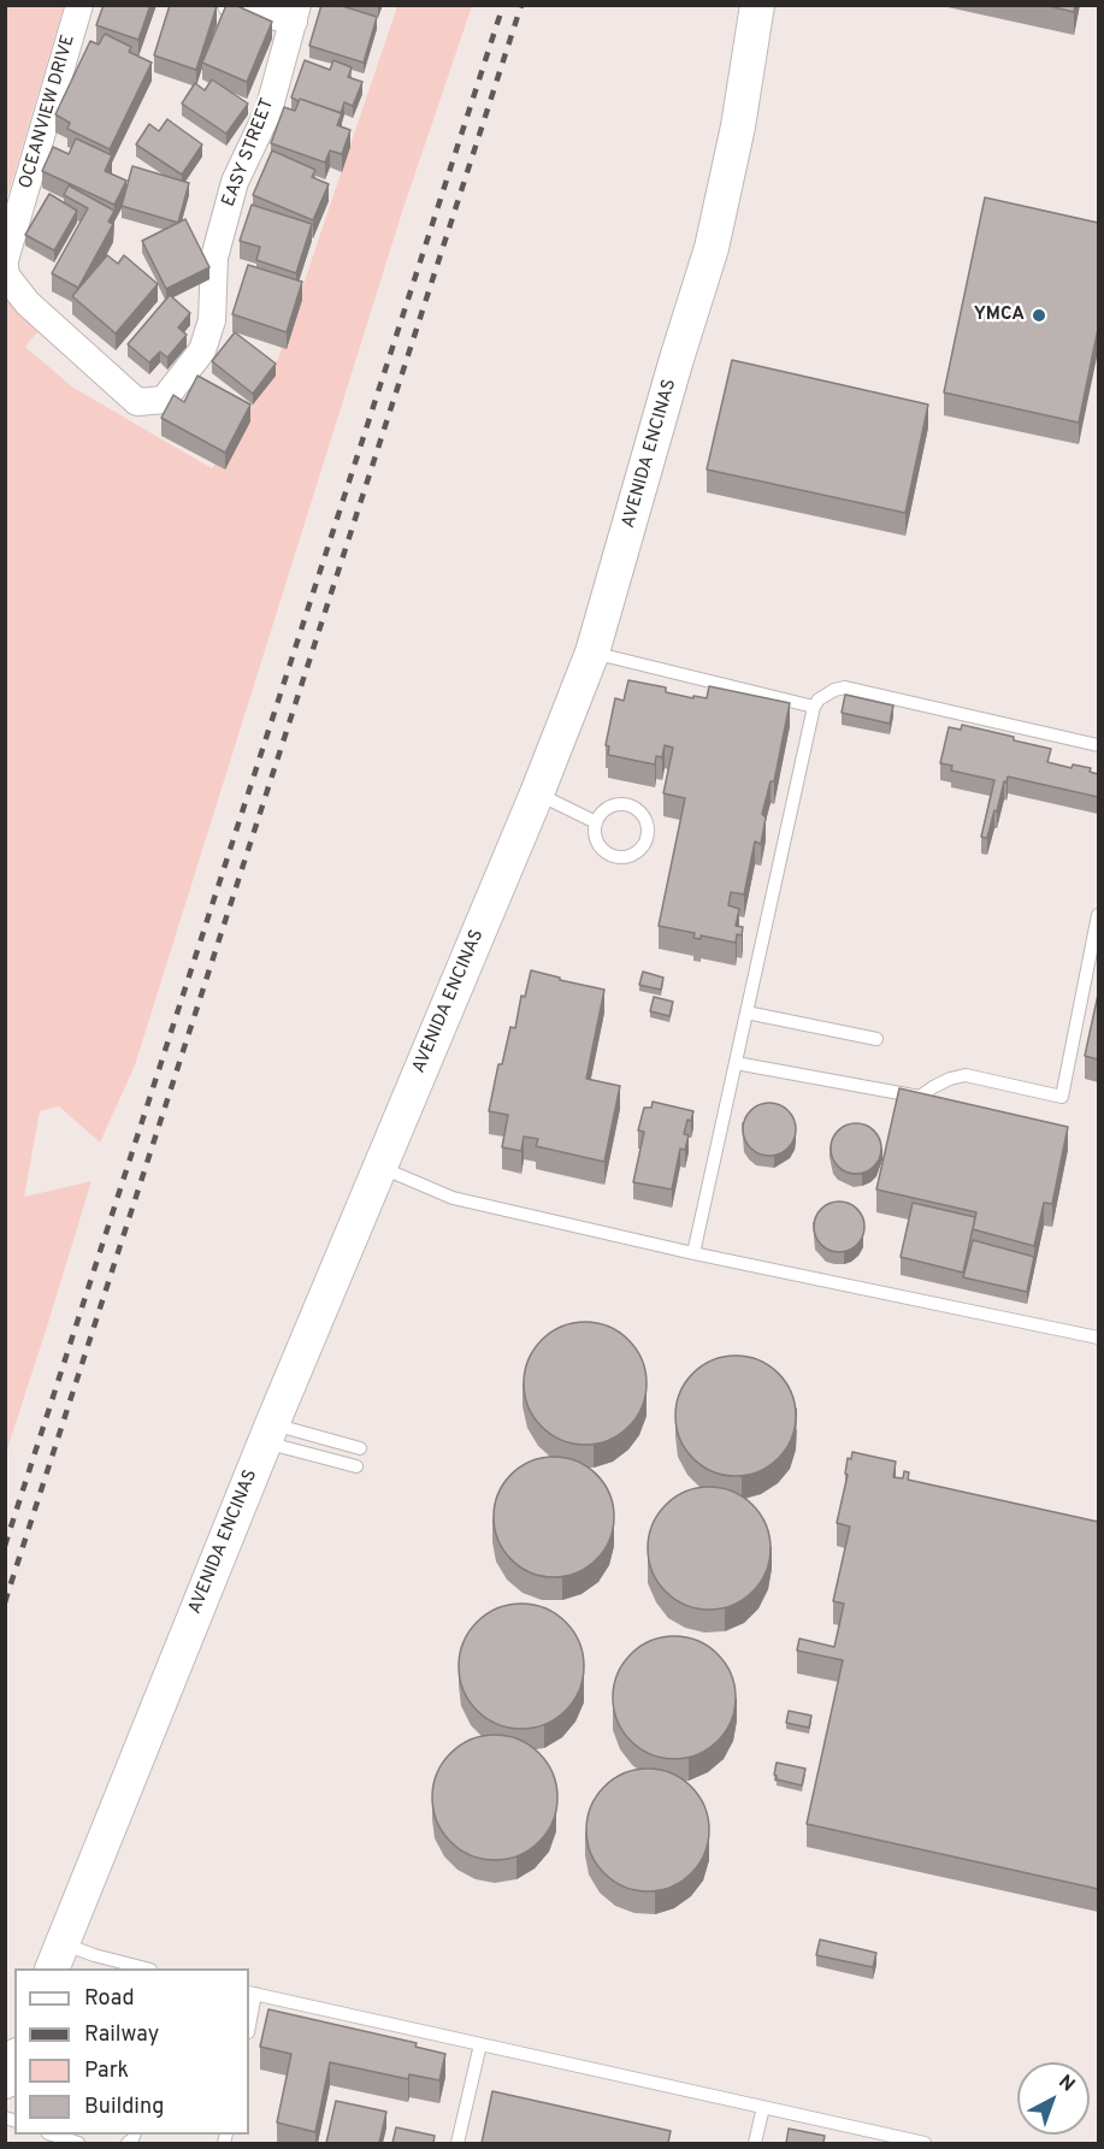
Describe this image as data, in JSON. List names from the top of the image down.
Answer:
{
  "streets": {
    "street": ["OCEANVIEW DRIVE", "EASY STREET", "AVENIDA ENCINAS"]
  },
  "places": ["YMCA"],
  "legend": [
    "Road",
    "Railway",
    "Park",
    "Building"
  ],
  "north": "top right"
}
